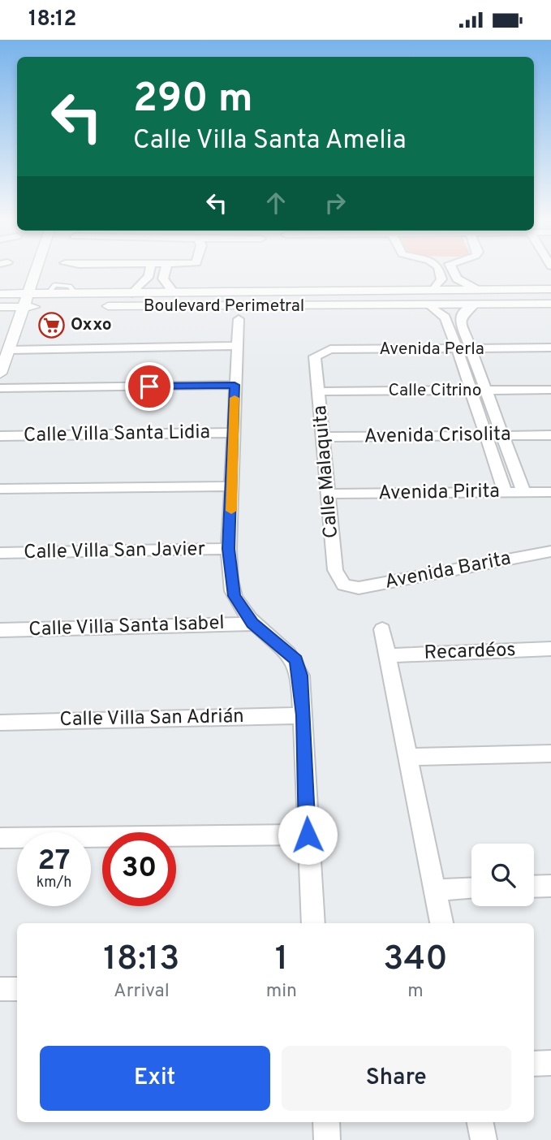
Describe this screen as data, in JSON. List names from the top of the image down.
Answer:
{
  "streets": {
    "street": [
      "Boulevard Perimetral",
      "Avenida Perla",
      "Calle Citrino",
      "Calle Villa Santa Lidia",
      "Avenida Crisolita",
      "Calle Malaquita",
      "Avenida Pirita",
      "Calle Villa San Javier",
      "Avenida Barita",
      "Calle Villa Santa Isabel",
      "Recardéos",
      "Calle Villa San Adrián"
    ]
  },
  "crossings": [
    ["Avenida Perla", "Calle Malaquita"],
    ["Calle Citrino", "Calle Malaquita"],
    ["Avenida Crisolita", "Calle Malaquita"],
    ["Calle Malaquita", "Avenida Pirita"],
    ["Calle Malaquita", "Avenida Barita"]
  ],
  "places": {
    "supermarket": ["Oxxo"]
  },
  "page": {
    "status": "18:12",
    "turn": ["290 m", "Calle Villa Santa Amelia"],
    "speed": "27 km/h",
    "limit": "30",
    "eta": [
      "18:13",
      "Arrival",
      "1",
      "min",
      "340",
      "m"
    ],
    "buttons": ["Exit", "Share"]
  }
}
